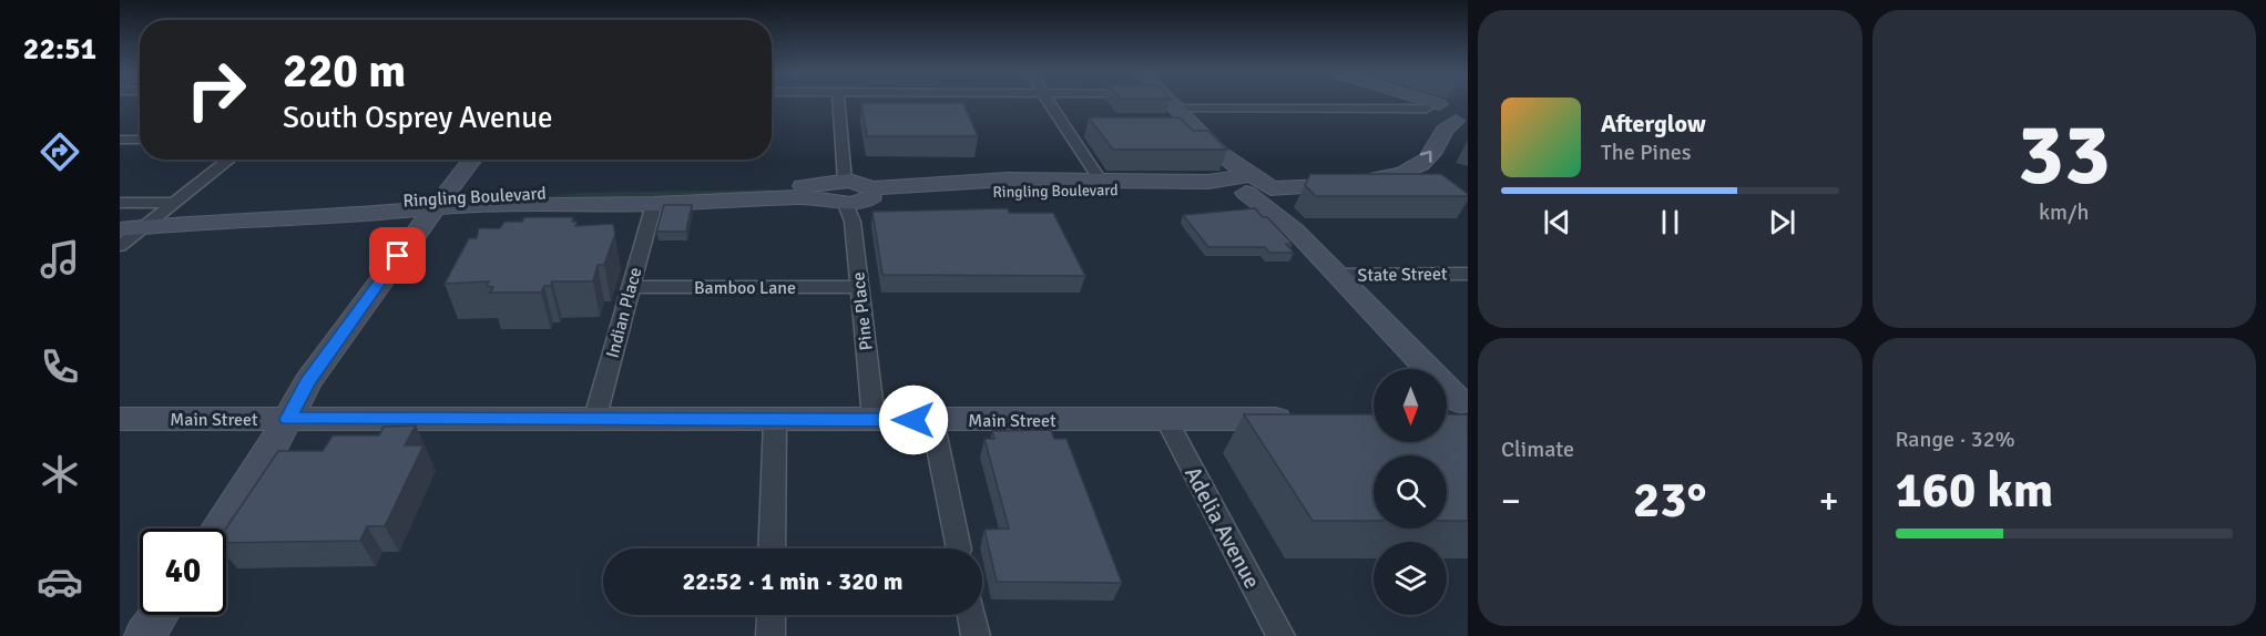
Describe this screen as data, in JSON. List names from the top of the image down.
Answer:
{
  "streets": {
    "street": [
      "Ringling Boulevard",
      "State Street",
      "Bamboo Lane",
      "Pine Place",
      "Indian Place",
      "Main Street",
      "Adelia Avenue"
    ]
  },
  "crossings": [
    ["Ringling Boulevard", "Pine Place"],
    ["Ringling Boulevard", "Indian Place"],
    ["Bamboo Lane", "Pine Place"],
    ["Bamboo Lane", "Indian Place"],
    ["Pine Place", "Main Street"],
    ["Indian Place", "Main Street"],
    ["Main Street", "Adelia Avenue"]
  ],
  "north": "bottom",
  "page": {
    "tabs": "22:51",
    "tile": [
      ["33", "km/h"],
      "Climate",
      ["Range · 32%", "160 km"]
    ],
    "turn": ["220 m", "South Osprey Avenue"],
    "song": ["Afterglow", "The Pines"],
    "heat": ["−", "23°", "+"],
    "limit": "40",
    "trip": "22:52 · 1 min · 320 m"
  }
}
